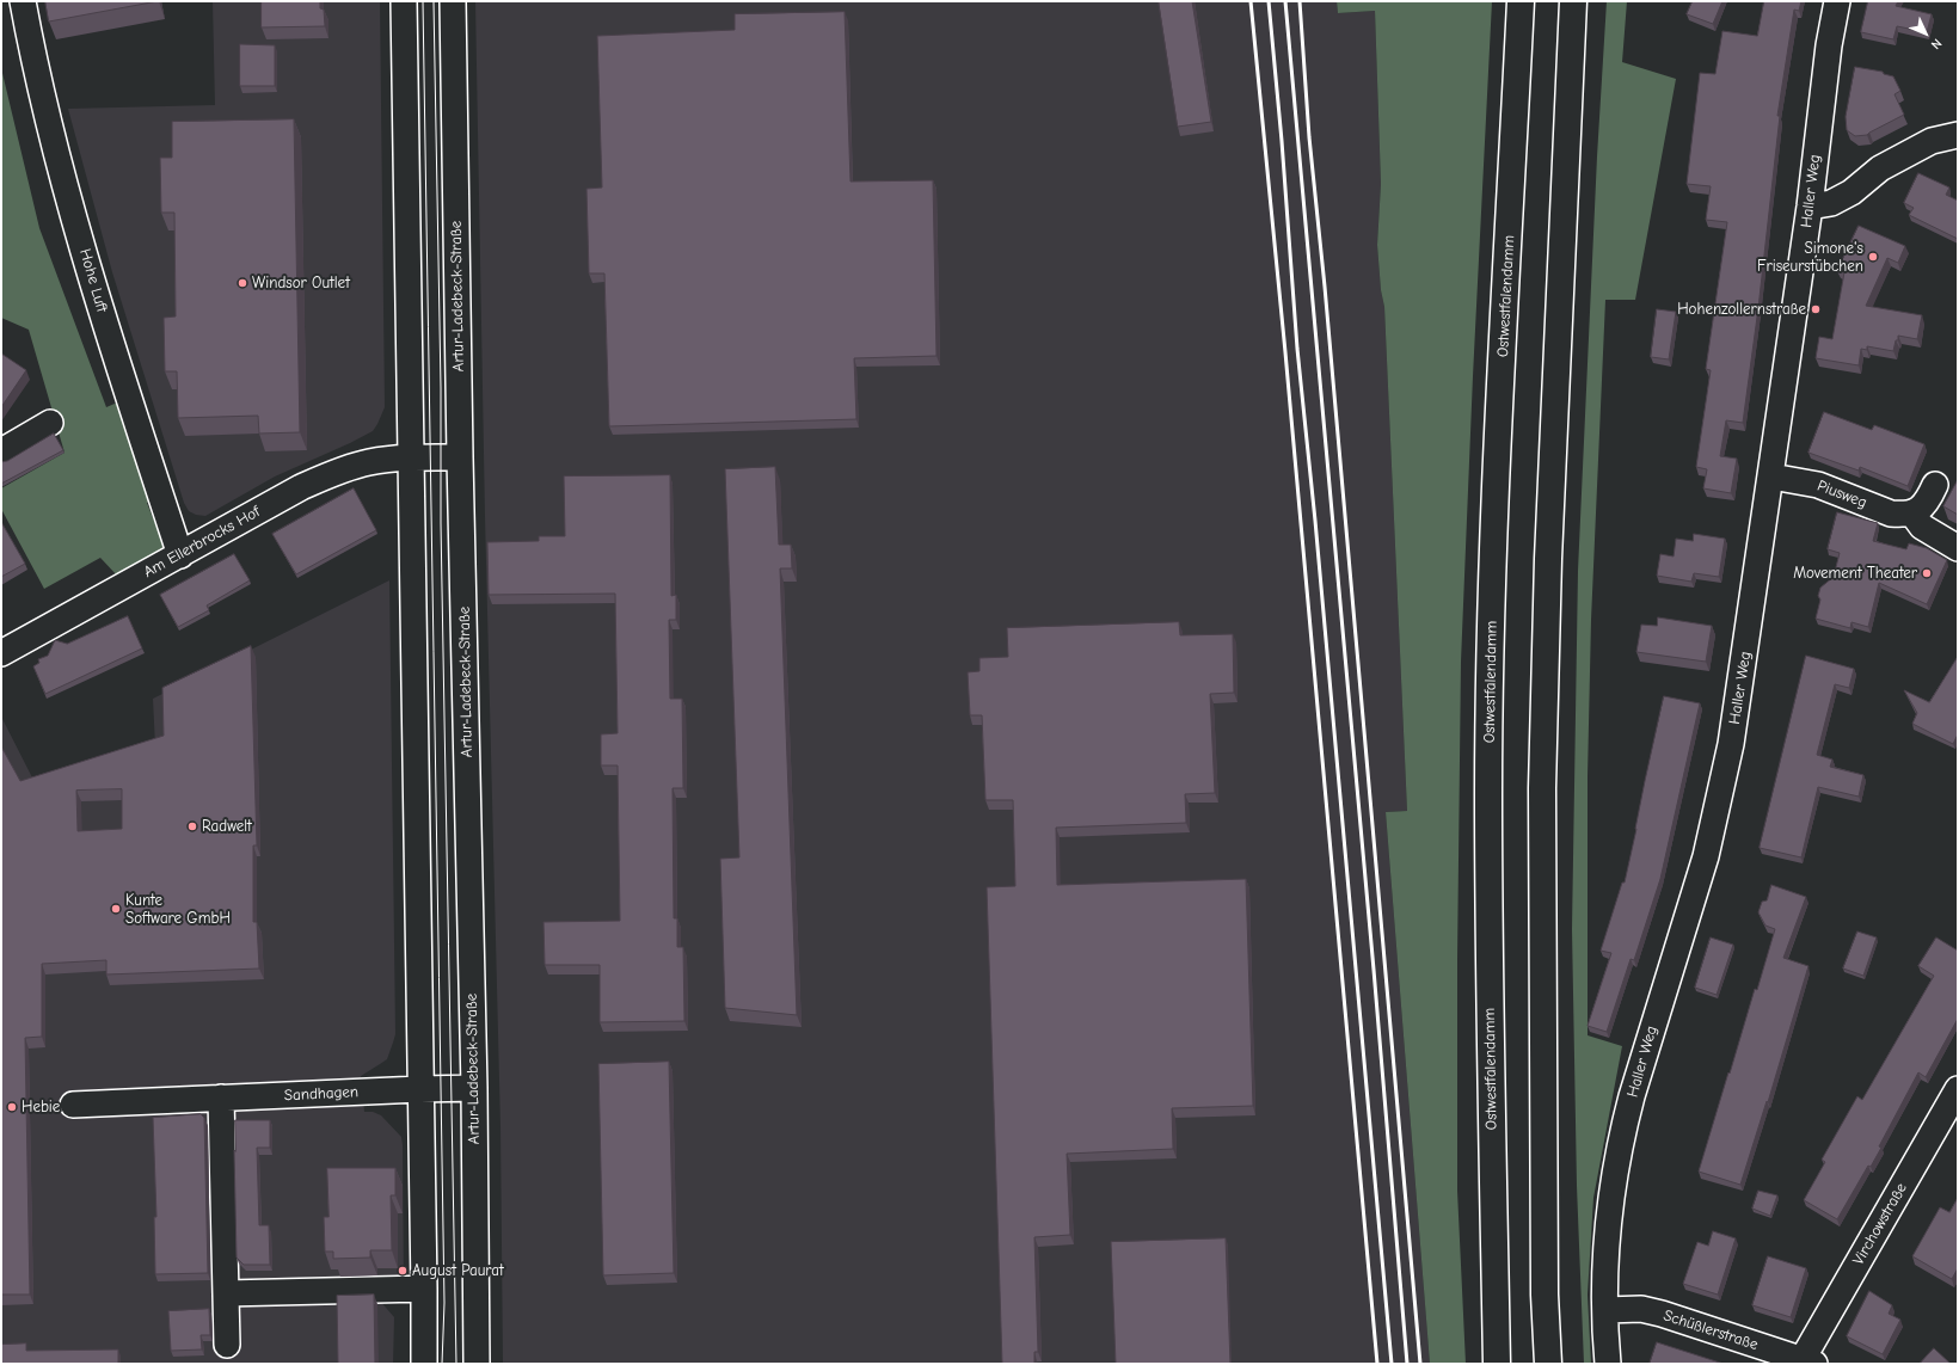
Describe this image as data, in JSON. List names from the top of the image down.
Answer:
{
  "streets": {
    "highway": ["Ostwestfalendamm"],
    "street": [
      "Haller Weg",
      "Hohe Luft",
      "Artur-Ladebeck-Straße",
      "Piusweg",
      "Am Ellerbrocks Hof",
      "Sandhagen",
      "Virchowstraße",
      "Schüßlerstraße"
    ]
  },
  "crossings": [
    ["Haller Weg", "Piusweg"],
    ["Haller Weg", "Schüßlerstraße"],
    ["Hohe Luft", "Am Ellerbrocks Hof"],
    ["Artur-Ladebeck-Straße", "Am Ellerbrocks Hof"],
    ["Artur-Ladebeck-Straße", "Sandhagen"],
    ["Virchowstraße", "Schüßlerstraße"]
  ],
  "places": [
    "Simone's Friseurstübchen",
    "Windsor Outlet",
    "Hohenzollernstraße",
    "Movement Theater",
    "Radwelt",
    "Kunte Software GmbH",
    "Hebie",
    "August Paurat"
  ],
  "north": "bottom right"
}
